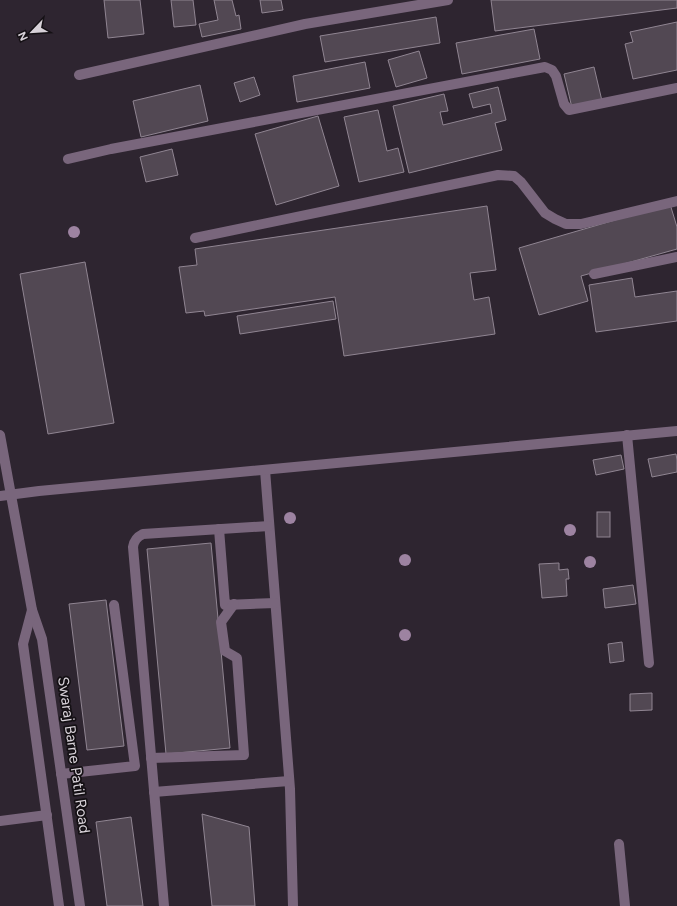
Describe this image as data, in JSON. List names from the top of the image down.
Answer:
{
  "streets": {
    "street": ["Swaraj Barne Patil Road"]
  },
  "north": "bottom left"
}
